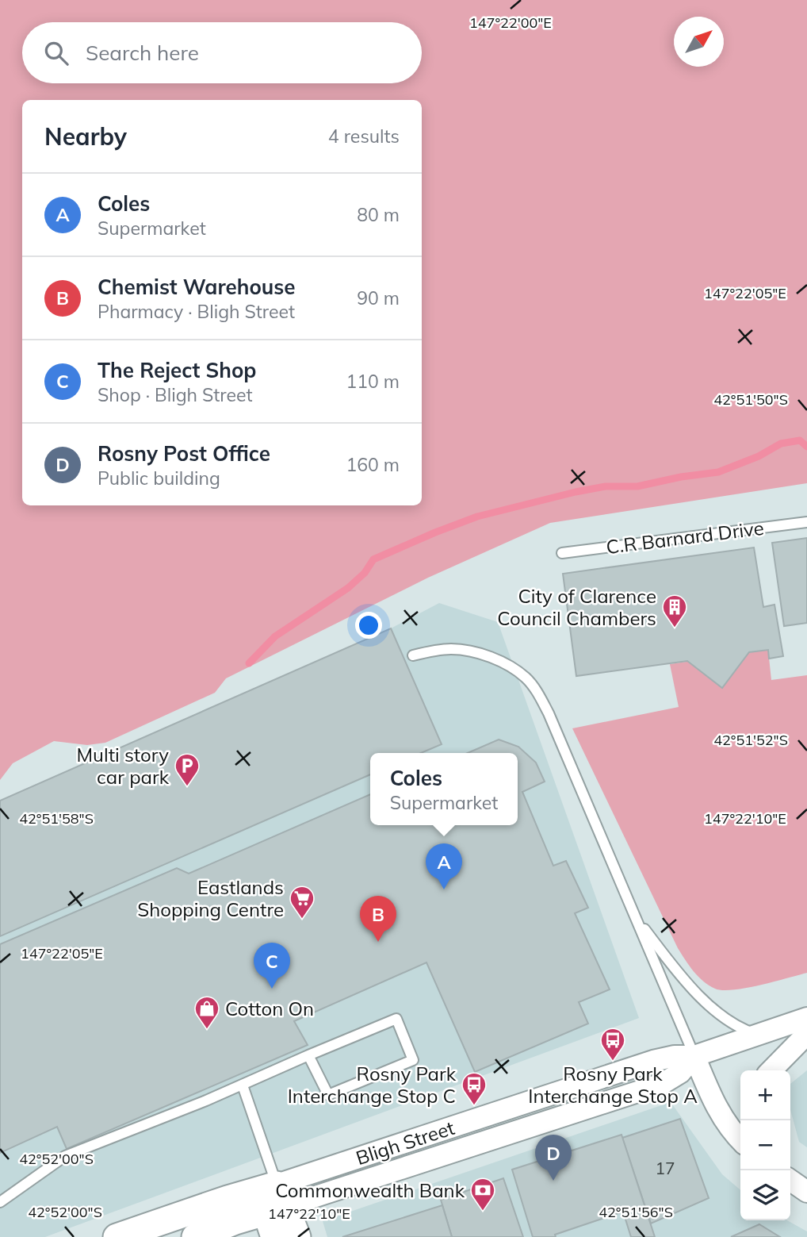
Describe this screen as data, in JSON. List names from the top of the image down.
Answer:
{
  "streets": {
    "street": ["Bligh Street"],
    "lane": ["C.R Barnard Drive"]
  },
  "places": {
    "building": ["City of Clarence Council Chambers"],
    "parking": ["Multi story car park"],
    "supermarket": ["Eastlands Shopping Centre"],
    "shop": ["Cotton On"],
    "bus stop": ["Rosny Park Interchange Stop A", "Rosny Park Interchange Stop C"],
    "bank": ["Commonwealth Bank"]
  },
  "house_numbers": ["17"],
  "north": "top right",
  "page": {
    "search": "Search here",
    "heading": ["Nearby", "4 results"],
    "list": [
      {
        "mark": "A",
        "name": "Coles",
        "note": "Supermarket",
        "value": "80 m"
      },
      {
        "mark": "B",
        "name": "Chemist Warehouse",
        "note": "Pharmacy · Bligh Street",
        "value": "90 m"
      },
      {
        "mark": "C",
        "name": "The Reject Shop",
        "note": "Shop · Bligh Street",
        "value": "110 m"
      },
      {
        "mark": "D",
        "name": "Rosny Post Office",
        "note": "Public building",
        "value": "160 m"
      }
    ],
    "popup": ["Coles", "Supermarket"],
    "pins": [
      "A",
      "B",
      "C",
      "D"
    ],
    "map_buttons": ["+", "−"]
  },
  "coordinates": [
    "147°22'00\"E",
    "147°22'05\"E",
    "42°51'50\"S",
    "42°51'52\"S",
    "147°22'10\"E",
    "42°51'58\"S",
    "42°52'00\"S",
    "42°51'56\"S"
  ]
}
